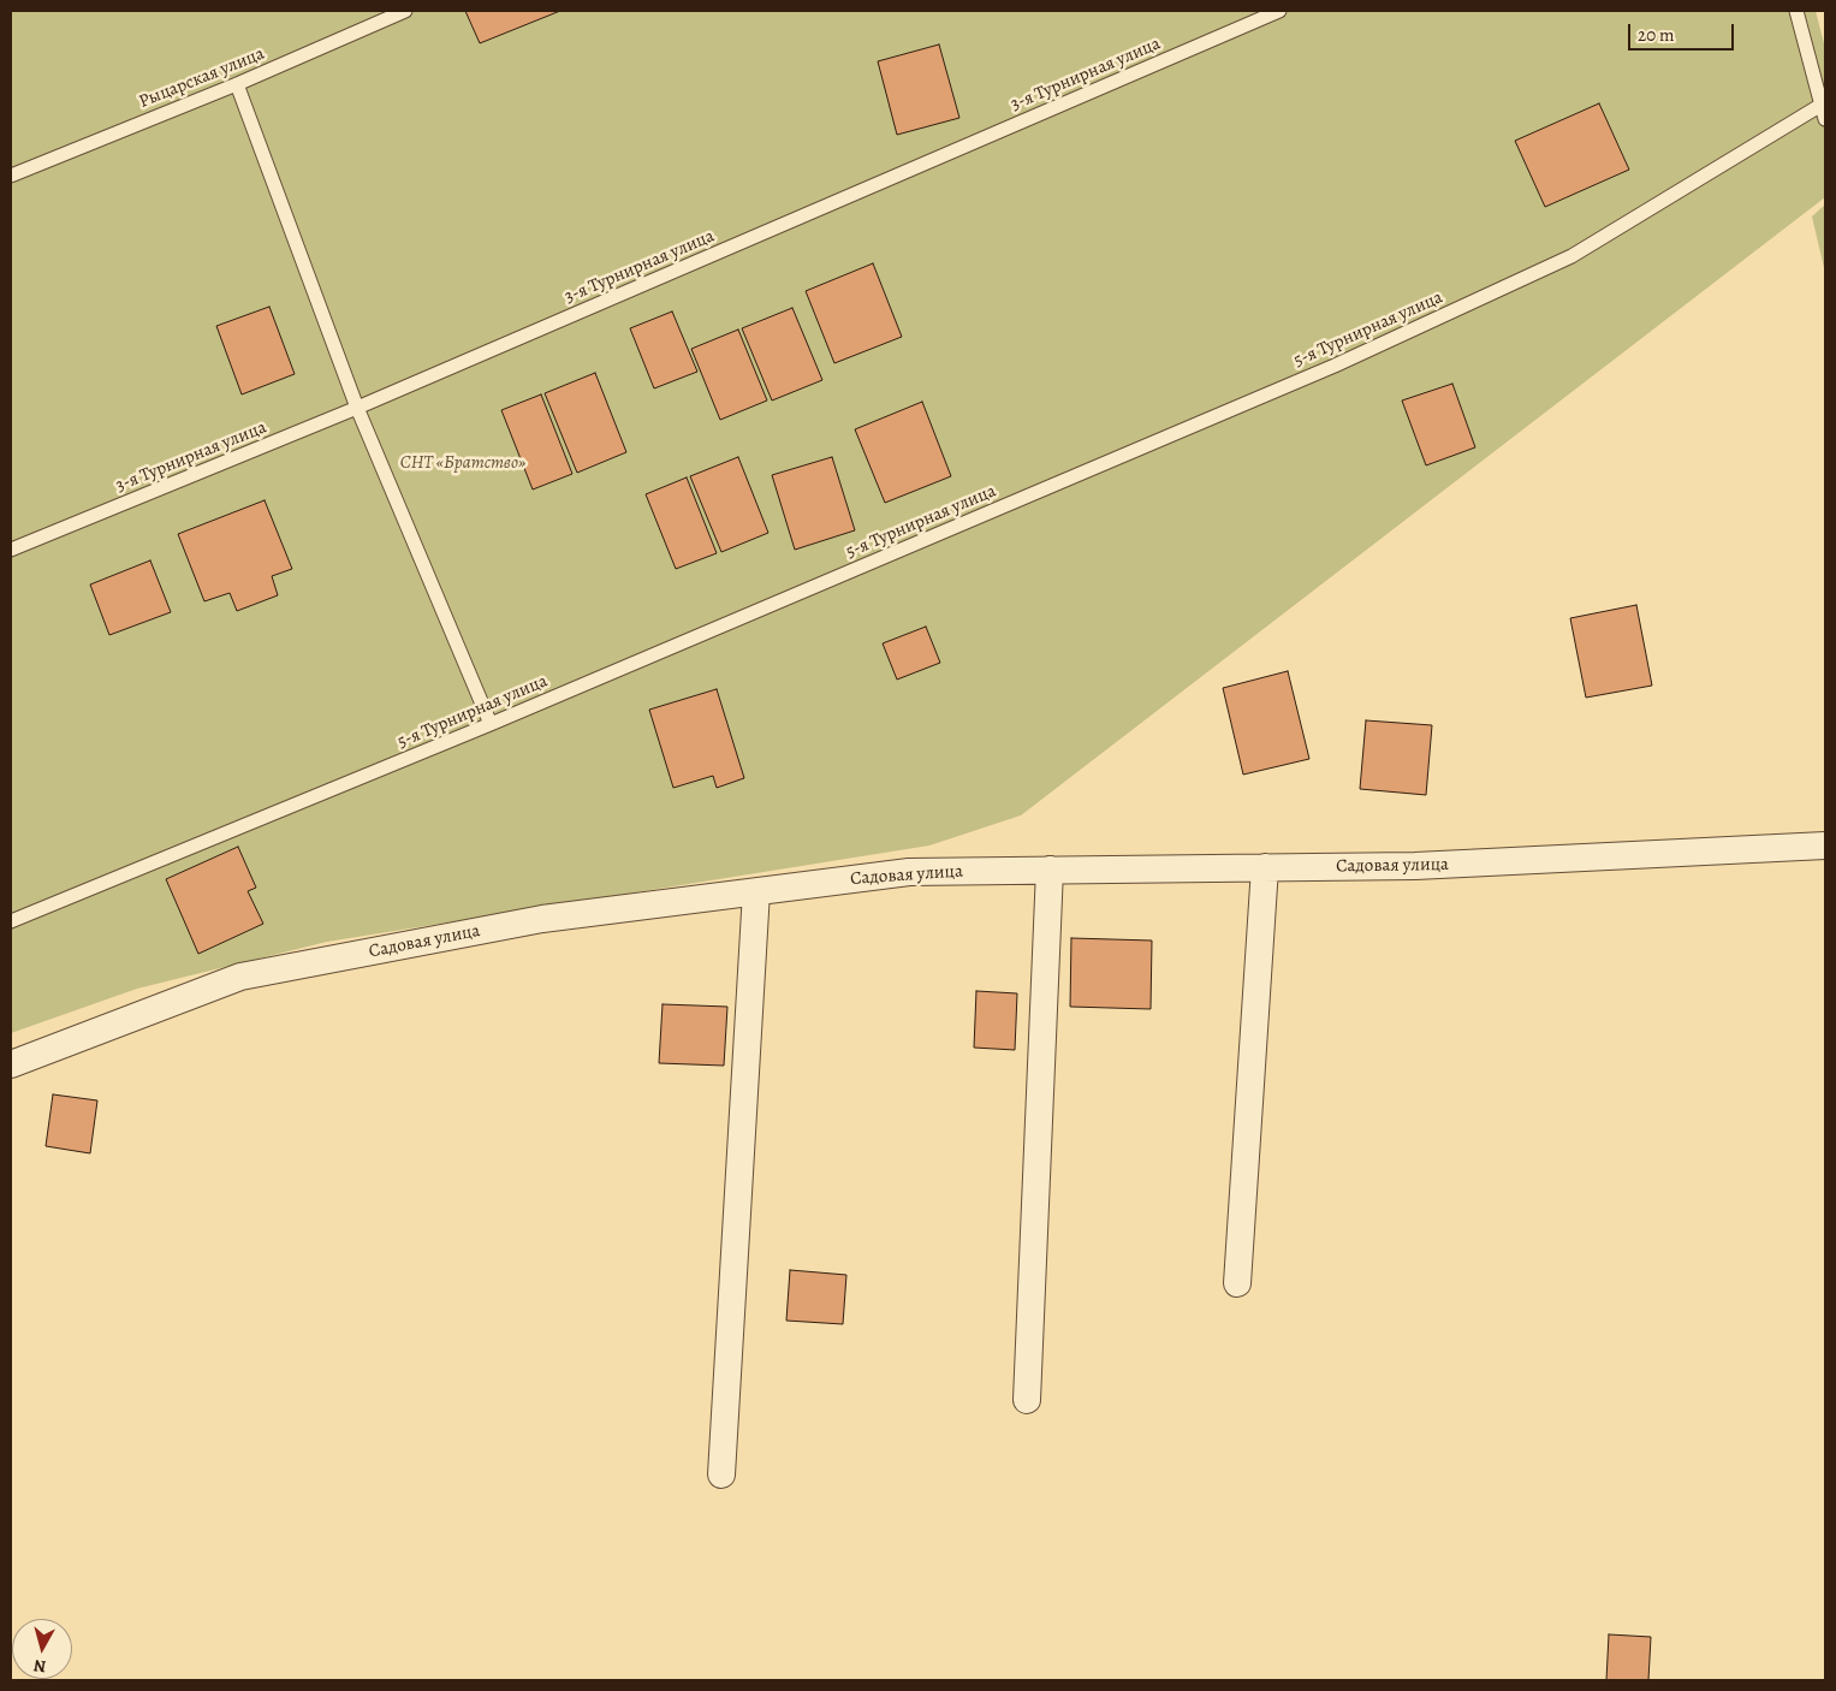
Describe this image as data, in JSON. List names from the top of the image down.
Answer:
{
  "streets": {
    "street": ["Садовая улица"],
    "lane": ["3-я Турнирная улица", "Рыцарская улица", "5-я Турнирная улица"]
  },
  "parks": ["СНТ «Братство»"],
  "scale_bar": "20 m",
  "north": "bottom"
}
